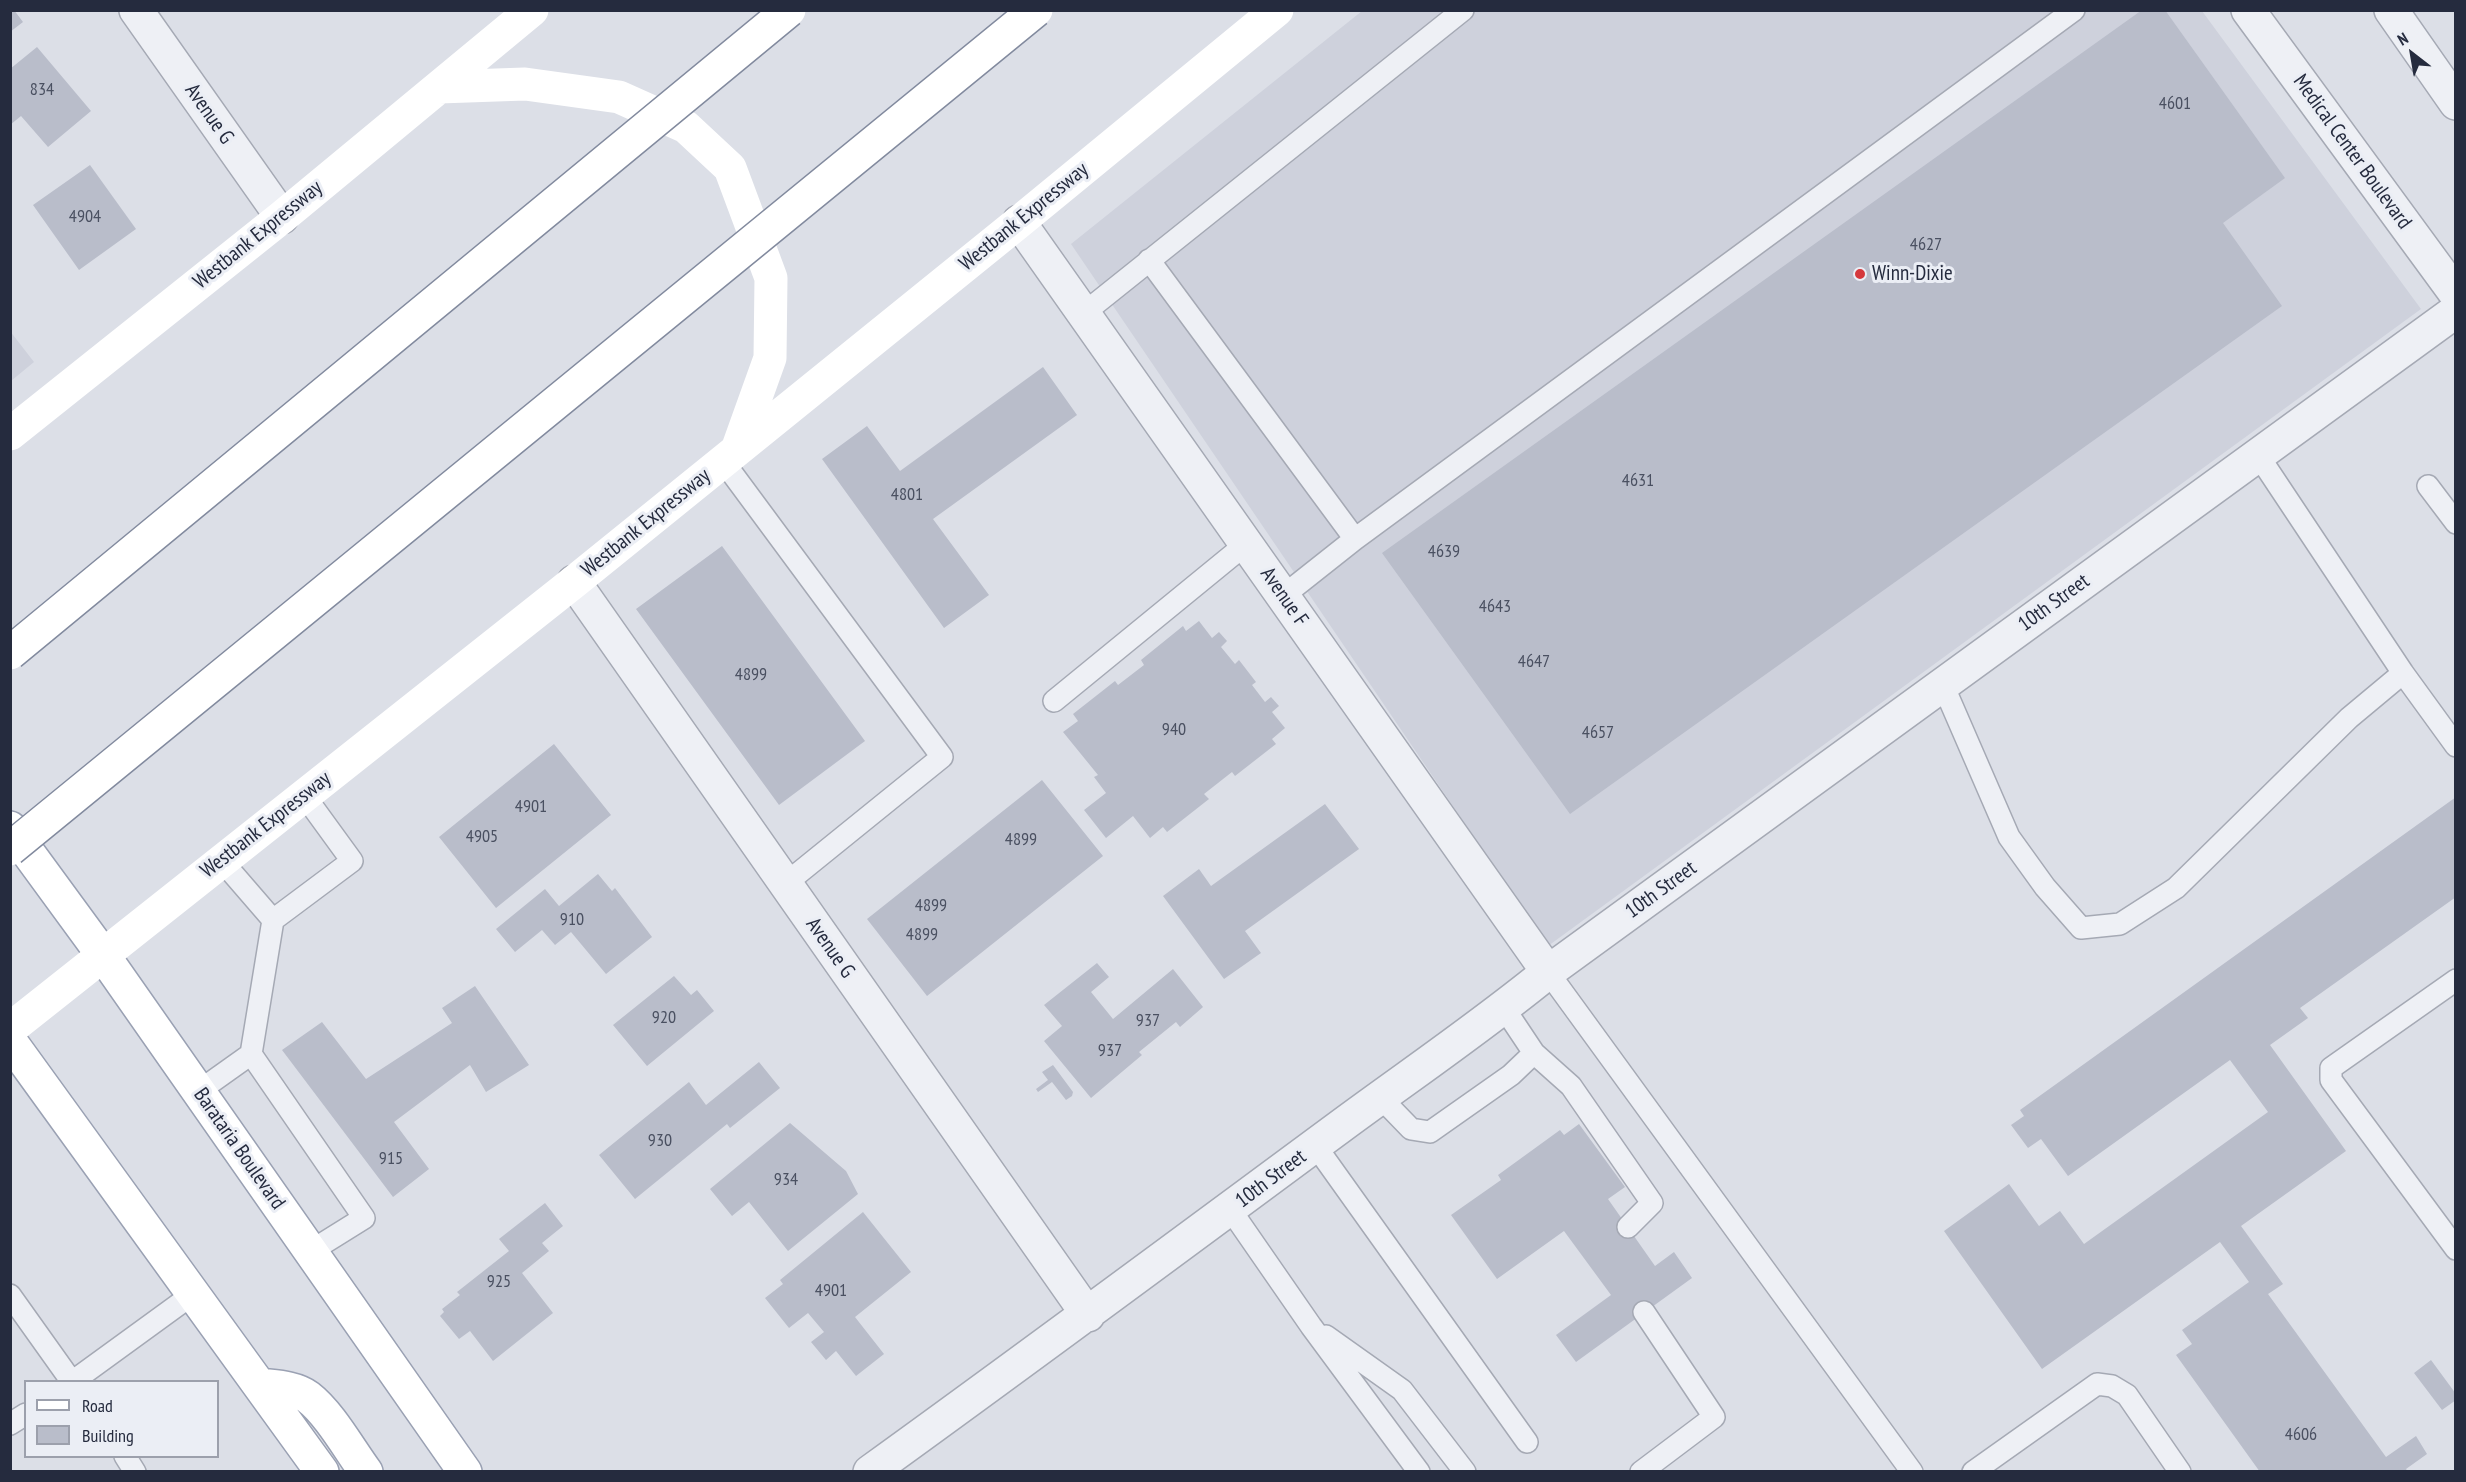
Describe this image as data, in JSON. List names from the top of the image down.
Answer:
{
  "streets": {
    "main road": ["Westbank Expressway", "Barataria Boulevard"],
    "street": [
      "Avenue G",
      "Medical Center Boulevard",
      "Avenue F",
      "10th Street"
    ]
  },
  "crossings": [
    ["Avenue G", "Westbank Expressway"],
    ["Avenue G", "10th Street"],
    ["Westbank Expressway", "Avenue F"],
    ["Westbank Expressway", "Barataria Boulevard"],
    ["Avenue F", "10th Street"]
  ],
  "places": ["Winn-Dixie"],
  "house_numbers": [
    "834",
    "4601",
    "4904",
    "4627",
    "4631",
    "4801",
    "4639",
    "4643",
    "4647",
    "4899",
    "940",
    "4657",
    "4901",
    "4905",
    "4899",
    "4899",
    "910",
    "4899",
    "920",
    "937",
    "937",
    "930",
    "915",
    "934",
    "925",
    "4901",
    "4606"
  ],
  "legend": ["Road", "Building"],
  "north": "top left"
}
